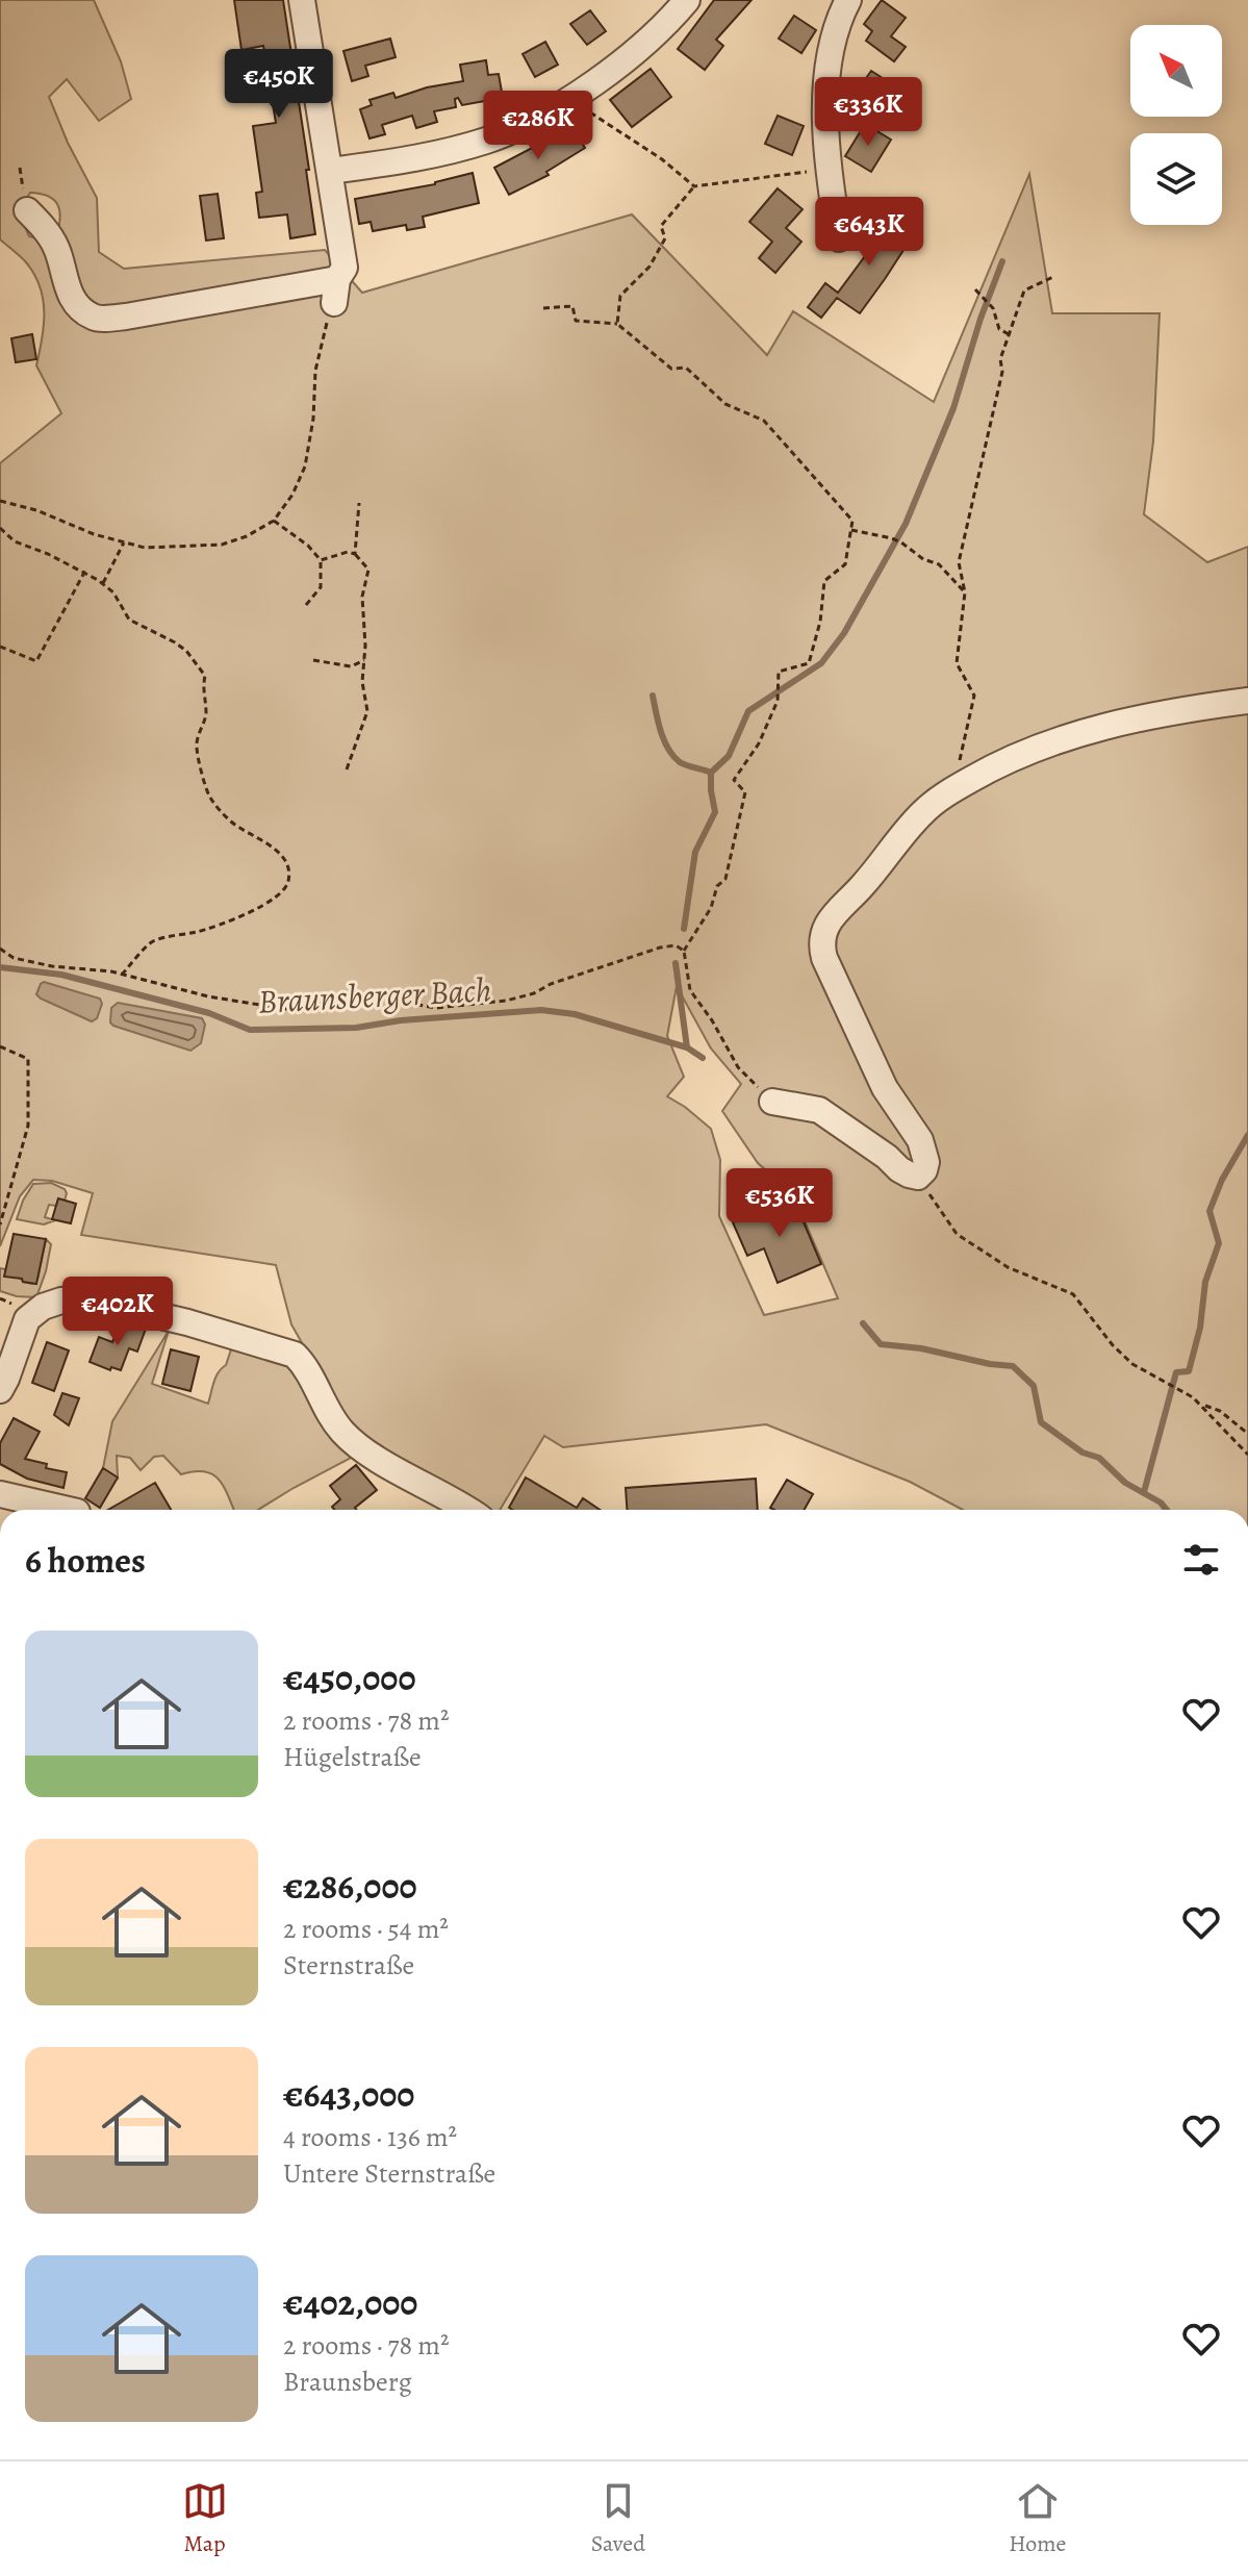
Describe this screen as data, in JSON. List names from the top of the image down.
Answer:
{
  "water": ["Braunsberger Bach"],
  "north": "top left",
  "page": {
    "price": [
      "€450K",
      "€336K",
      "€286K",
      "€643K",
      "€536K",
      "€402K"
    ],
    "heading": "6 homes",
    "list": [
      {
        "name": "€450,000",
        "note": "2 rooms · 78 m² · Hügelstraße"
      },
      {
        "name": "€286,000",
        "note": "2 rooms · 54 m² · Sternstraße"
      },
      {
        "name": "€643,000",
        "note": "4 rooms · 136 m² · Untere Sternstraße"
      },
      {
        "name": "€402,000",
        "note": "2 rooms · 78 m² · Braunsberg"
      }
    ],
    "tabs": ["Map", "Saved", "Home"]
  }
}
